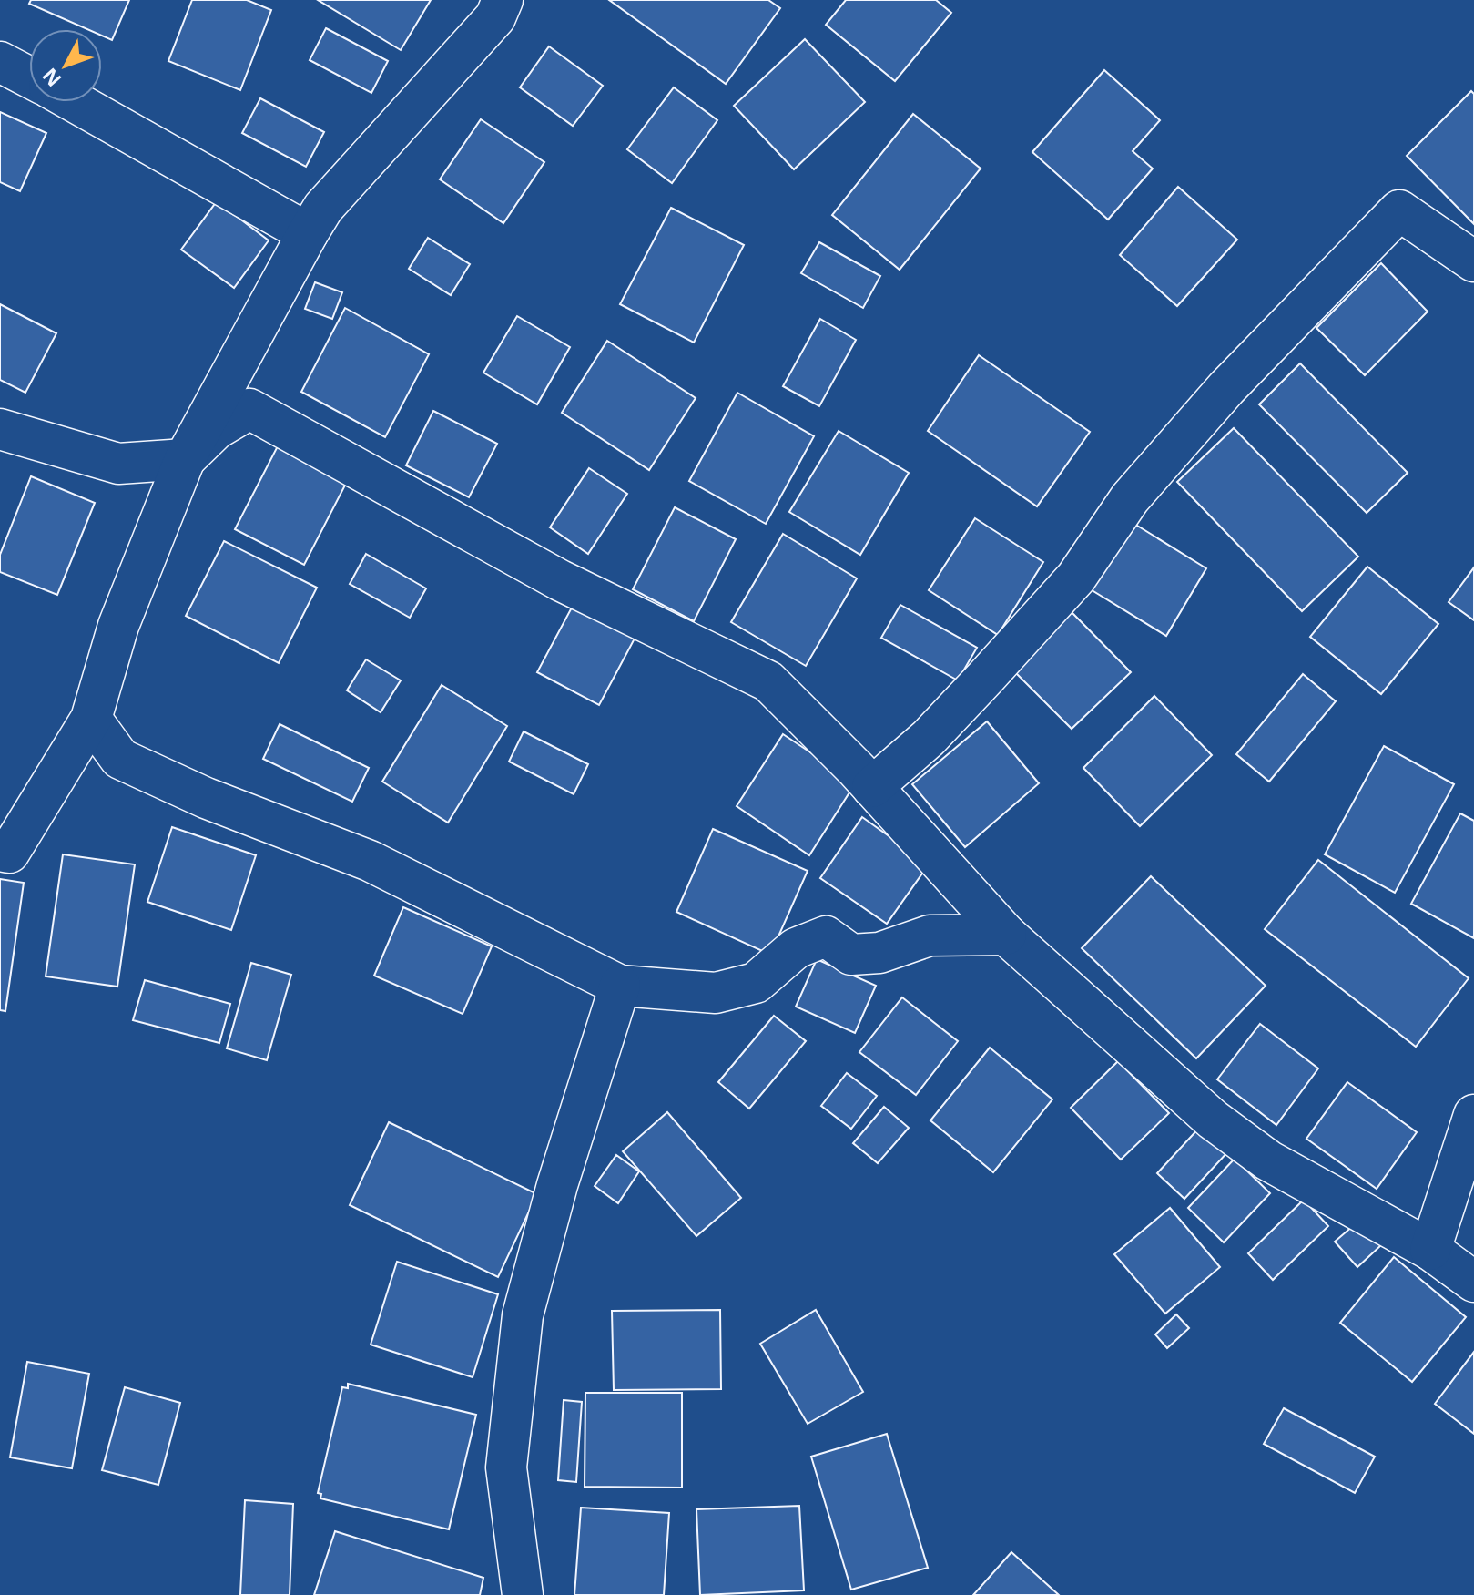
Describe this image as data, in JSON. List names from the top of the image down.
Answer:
{
  "north": "bottom left"
}
